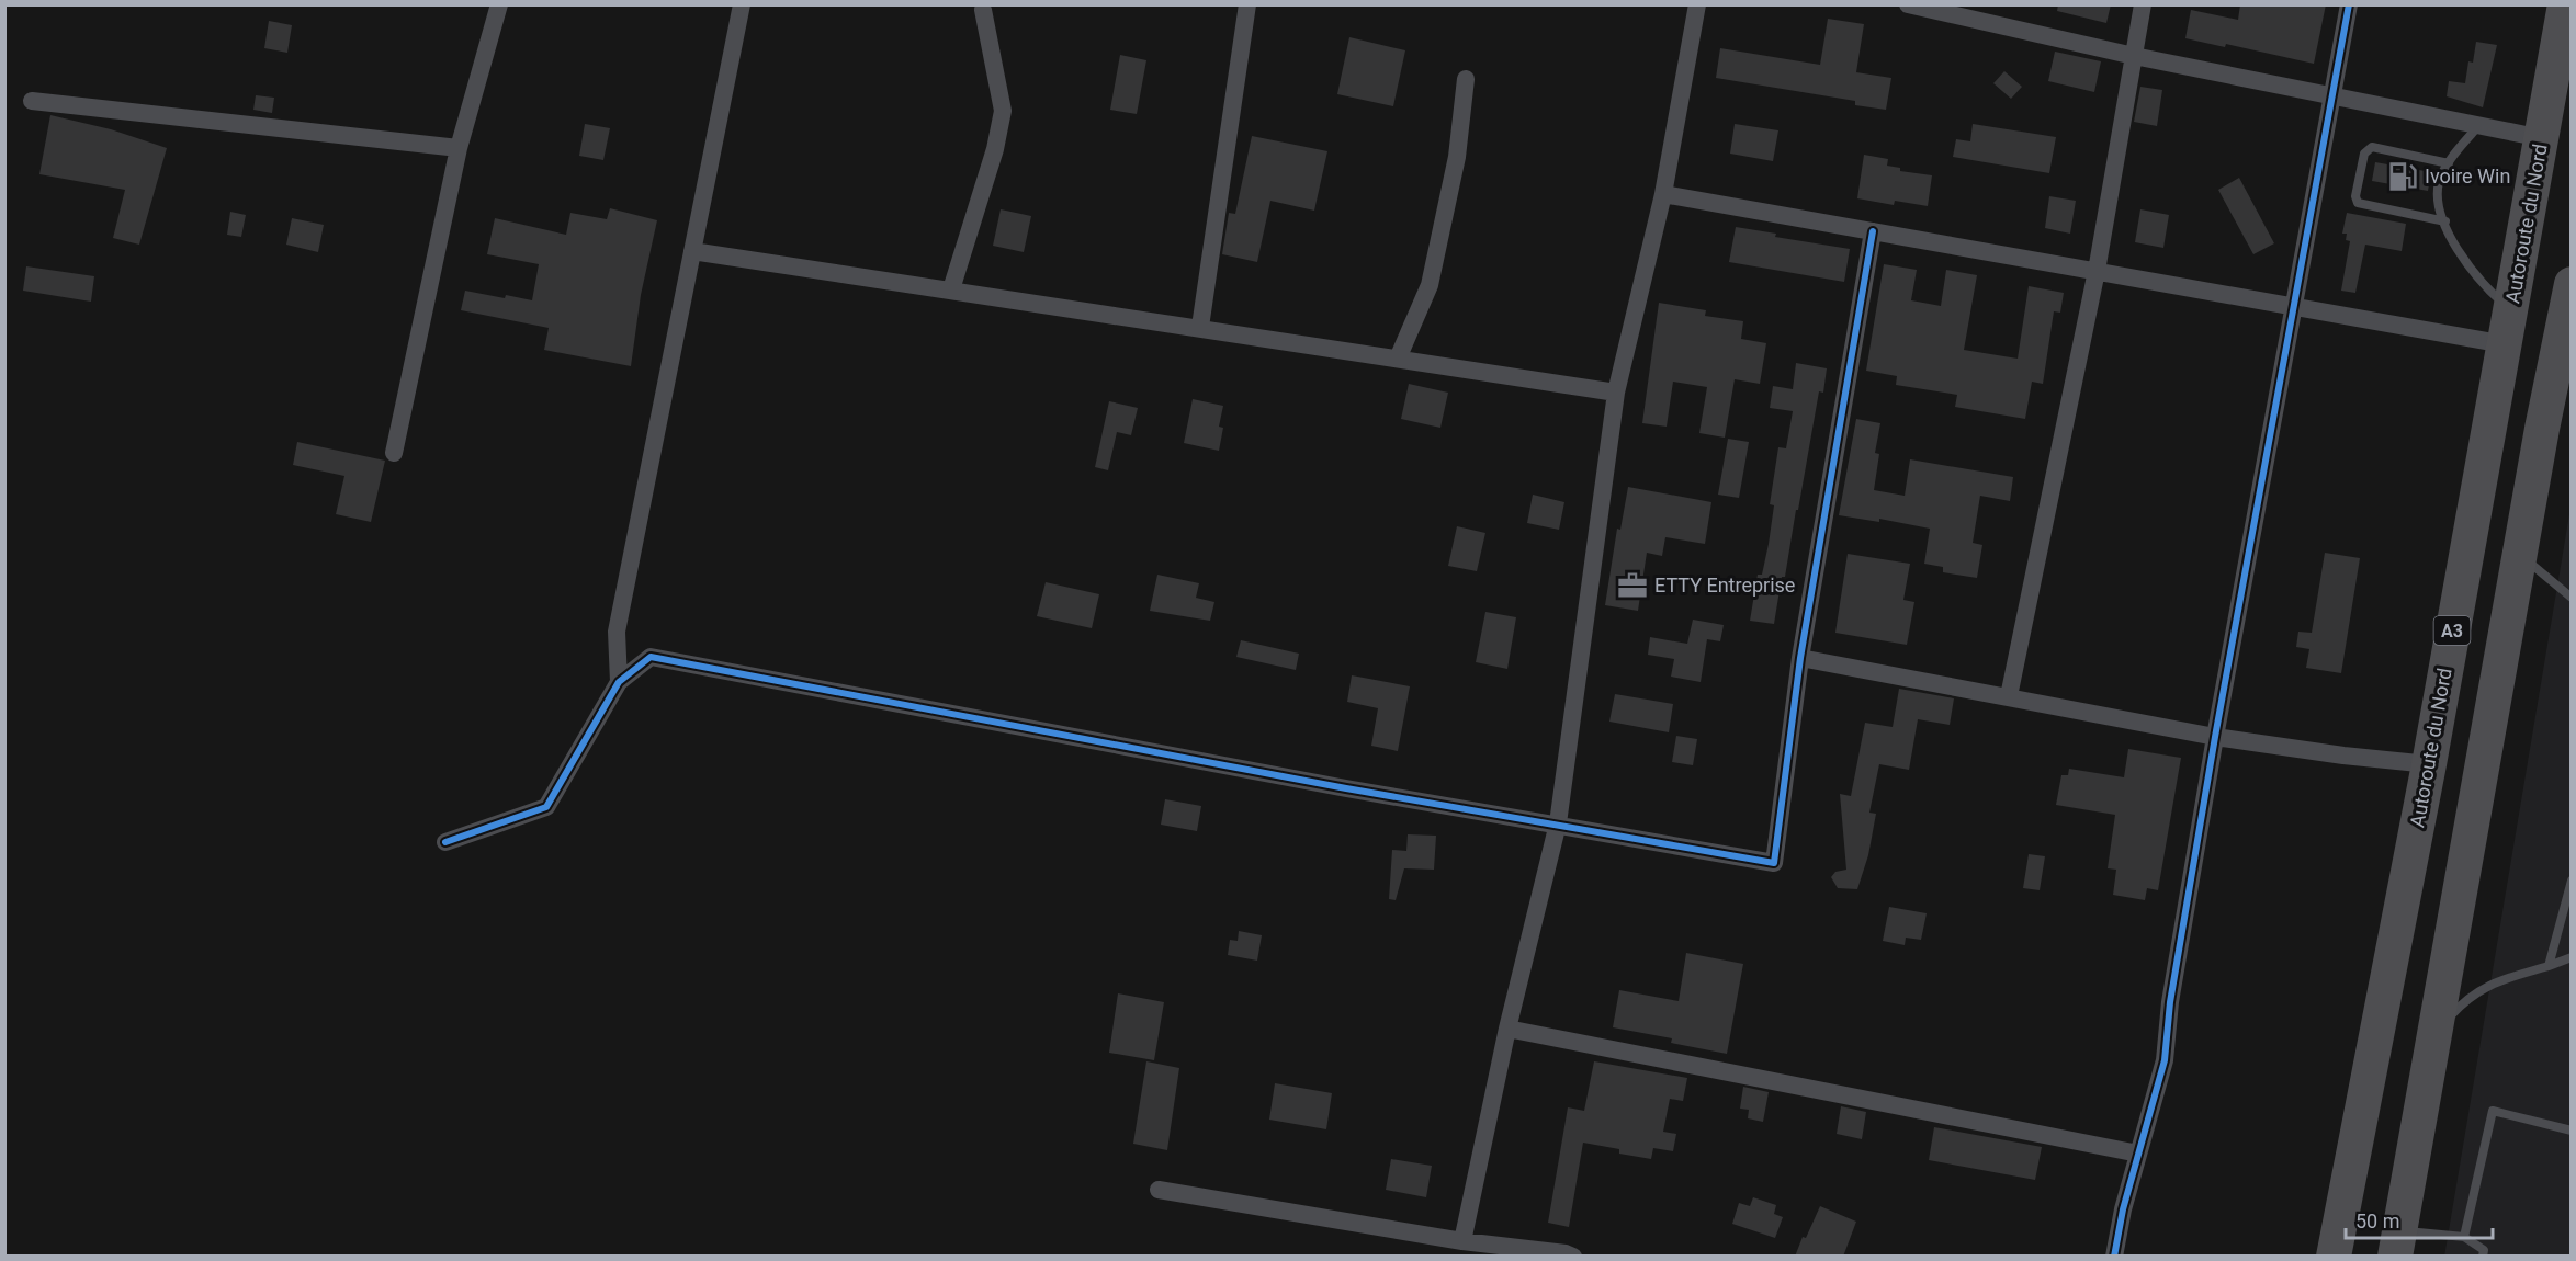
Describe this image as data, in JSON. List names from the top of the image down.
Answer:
{
  "streets": {
    "highway": ["Autoroute du Nord", "A3"]
  },
  "places": {
    "fuel station": ["Ivoire Win"],
    "office": ["ETTY Entreprise"]
  },
  "scale_bar": "50 m"
}
